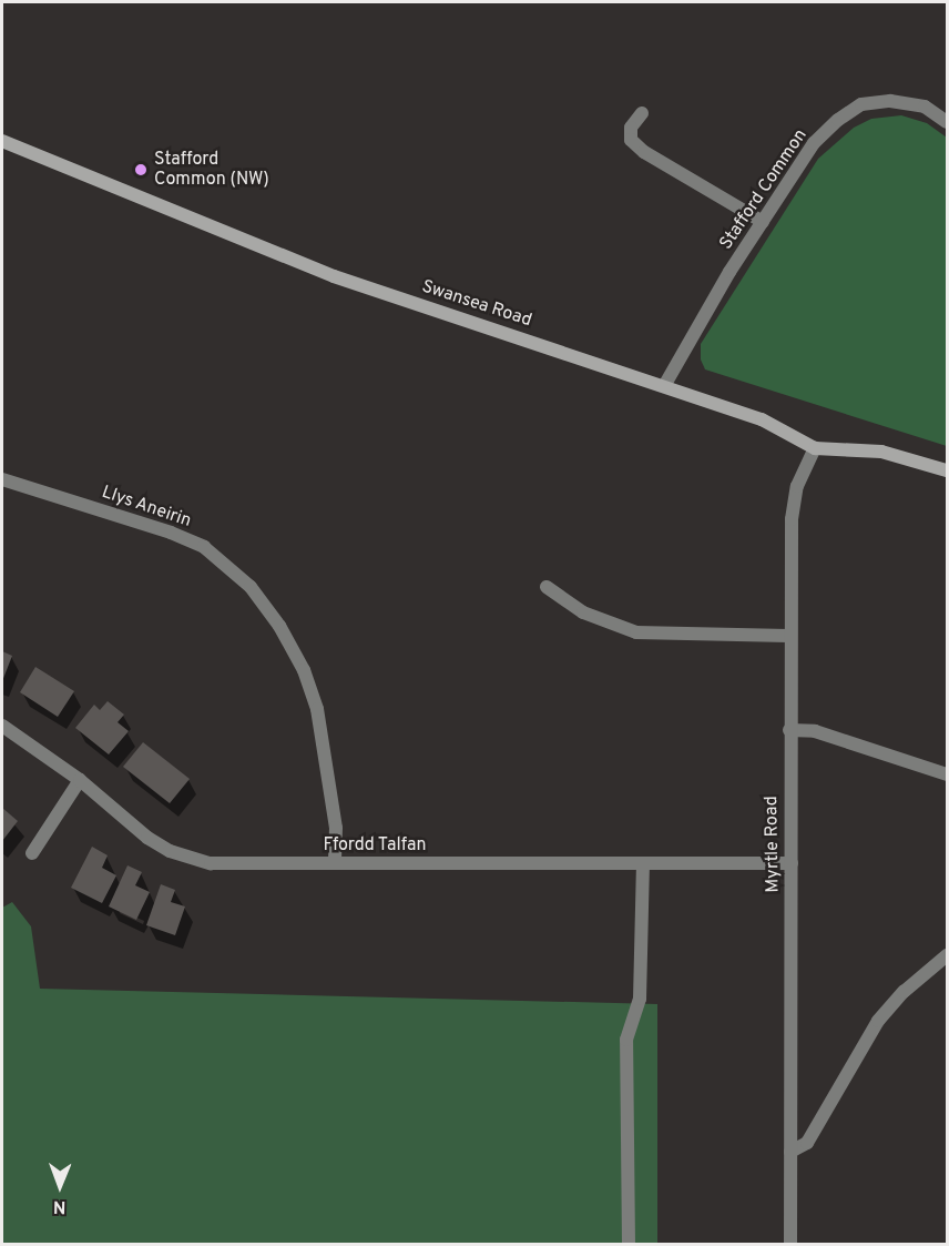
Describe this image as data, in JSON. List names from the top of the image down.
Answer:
{
  "streets": {
    "main road": ["Swansea Road"],
    "street": [
      "Stafford Common",
      "Llys Aneirin",
      "Myrtle Road",
      "Ffordd Talfan"
    ]
  },
  "crossings": [
    ["Stafford Common", "Swansea Road"],
    ["Swansea Road", "Myrtle Road"],
    ["Llys Aneirin", "Ffordd Talfan"],
    ["Myrtle Road", "Ffordd Talfan"]
  ],
  "places": ["Stafford Common (NW)"],
  "north": "bottom"
}
